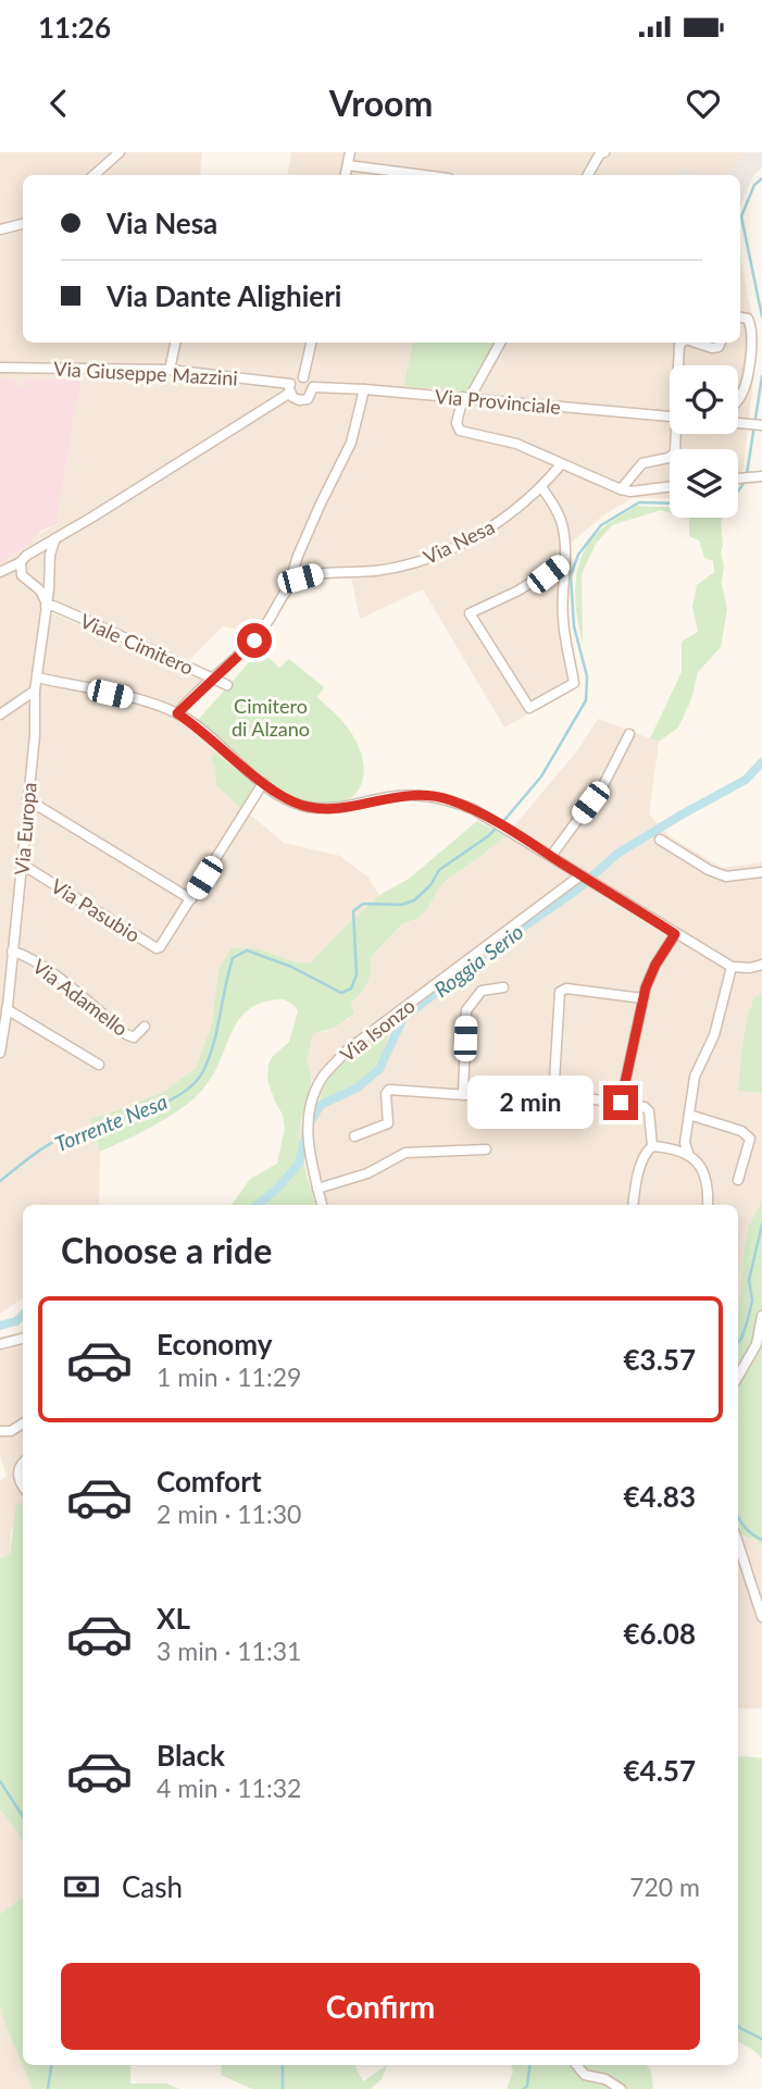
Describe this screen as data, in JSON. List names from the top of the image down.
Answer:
{
  "streets": {
    "street": [
      "Via Giuseppe Mazzini",
      "Via Provinciale",
      "Via Nesa",
      "Viale Cimitero",
      "Via Europa",
      "Via Pasubio",
      "Via Adamello",
      "Via Isonzo"
    ]
  },
  "crossings": [
    ["Via Giuseppe Mazzini", "Via Provinciale"],
    ["Via Nesa", "Viale Cimitero"],
    ["Viale Cimitero", "Via Europa"],
    ["Via Europa", "Via Pasubio"],
    ["Via Europa", "Via Adamello"]
  ],
  "water": ["Roggia Serio", "Torrente Nesa"],
  "parks": ["Cimitero di Alzano"],
  "page": {
    "status": "11:26",
    "header": "Vroom",
    "banner": ["Via Nesa", "Via Dante Alighieri"],
    "bubble": "2 min",
    "heading": "Choose a ride",
    "list": [
      {
        "name": "Economy",
        "note": "1 min · 11:29",
        "value": "€3.57"
      },
      {
        "name": "Comfort",
        "note": "2 min · 11:30",
        "value": "€4.83"
      },
      {
        "name": "XL",
        "note": "3 min · 11:31",
        "value": "€6.08"
      },
      {
        "name": "Black",
        "note": "4 min · 11:32",
        "value": "€4.57"
      }
    ],
    "pay": ["Cash", "720 m"],
    "buttons": "Confirm"
  }
}
